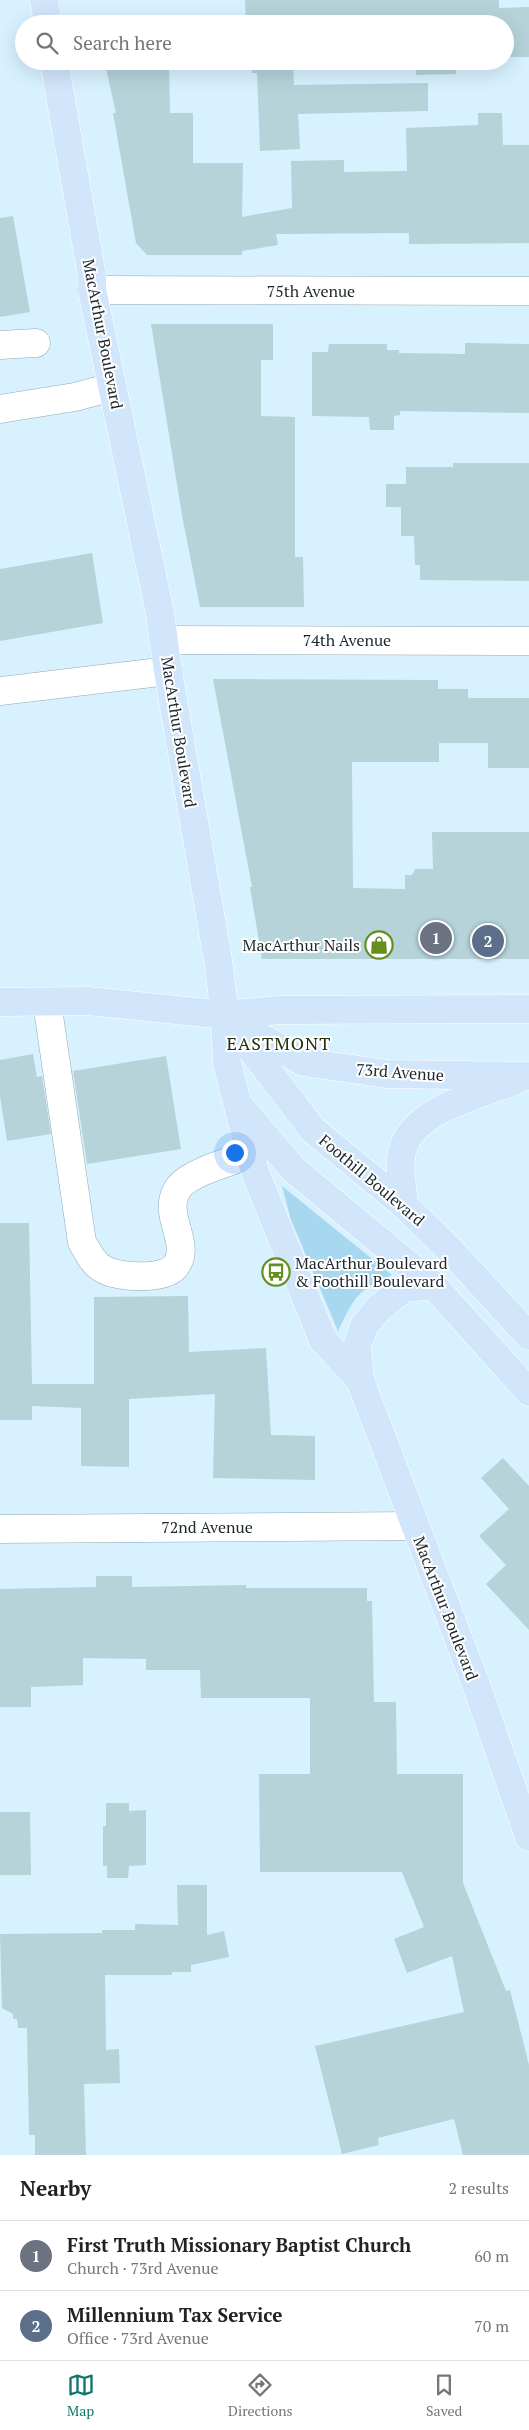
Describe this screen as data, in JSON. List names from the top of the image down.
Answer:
{
  "streets": {
    "main road": ["MacArthur Boulevard", "73rd Avenue", "Foothill Boulevard"],
    "street": ["75th Avenue", "74th Avenue", "72nd Avenue"]
  },
  "crossings": [
    ["75th Avenue", "MacArthur Boulevard"],
    ["MacArthur Boulevard", "74th Avenue"],
    ["MacArthur Boulevard", "73rd Avenue"],
    ["MacArthur Boulevard", "Foothill Boulevard"],
    ["MacArthur Boulevard", "72nd Avenue"],
    ["73rd Avenue", "Foothill Boulevard"]
  ],
  "districts": ["EASTMONT"],
  "places": {
    "shop": ["MacArthur Nails"],
    "bus stop": ["MacArthur Boulevard & Foothill Boulevard"]
  },
  "page": {
    "search": "Search here",
    "pins": ["1", "2"],
    "heading": ["Nearby", "2 results"],
    "list": [
      {
        "mark": "1",
        "name": "First Truth Missionary Baptist Church",
        "note": "Church · 73rd Avenue",
        "value": "60 m"
      },
      {
        "mark": "2",
        "name": "Millennium Tax Service",
        "note": "Office · 73rd Avenue",
        "value": "70 m"
      }
    ],
    "nav": ["Map", "Directions", "Saved"]
  }
}
